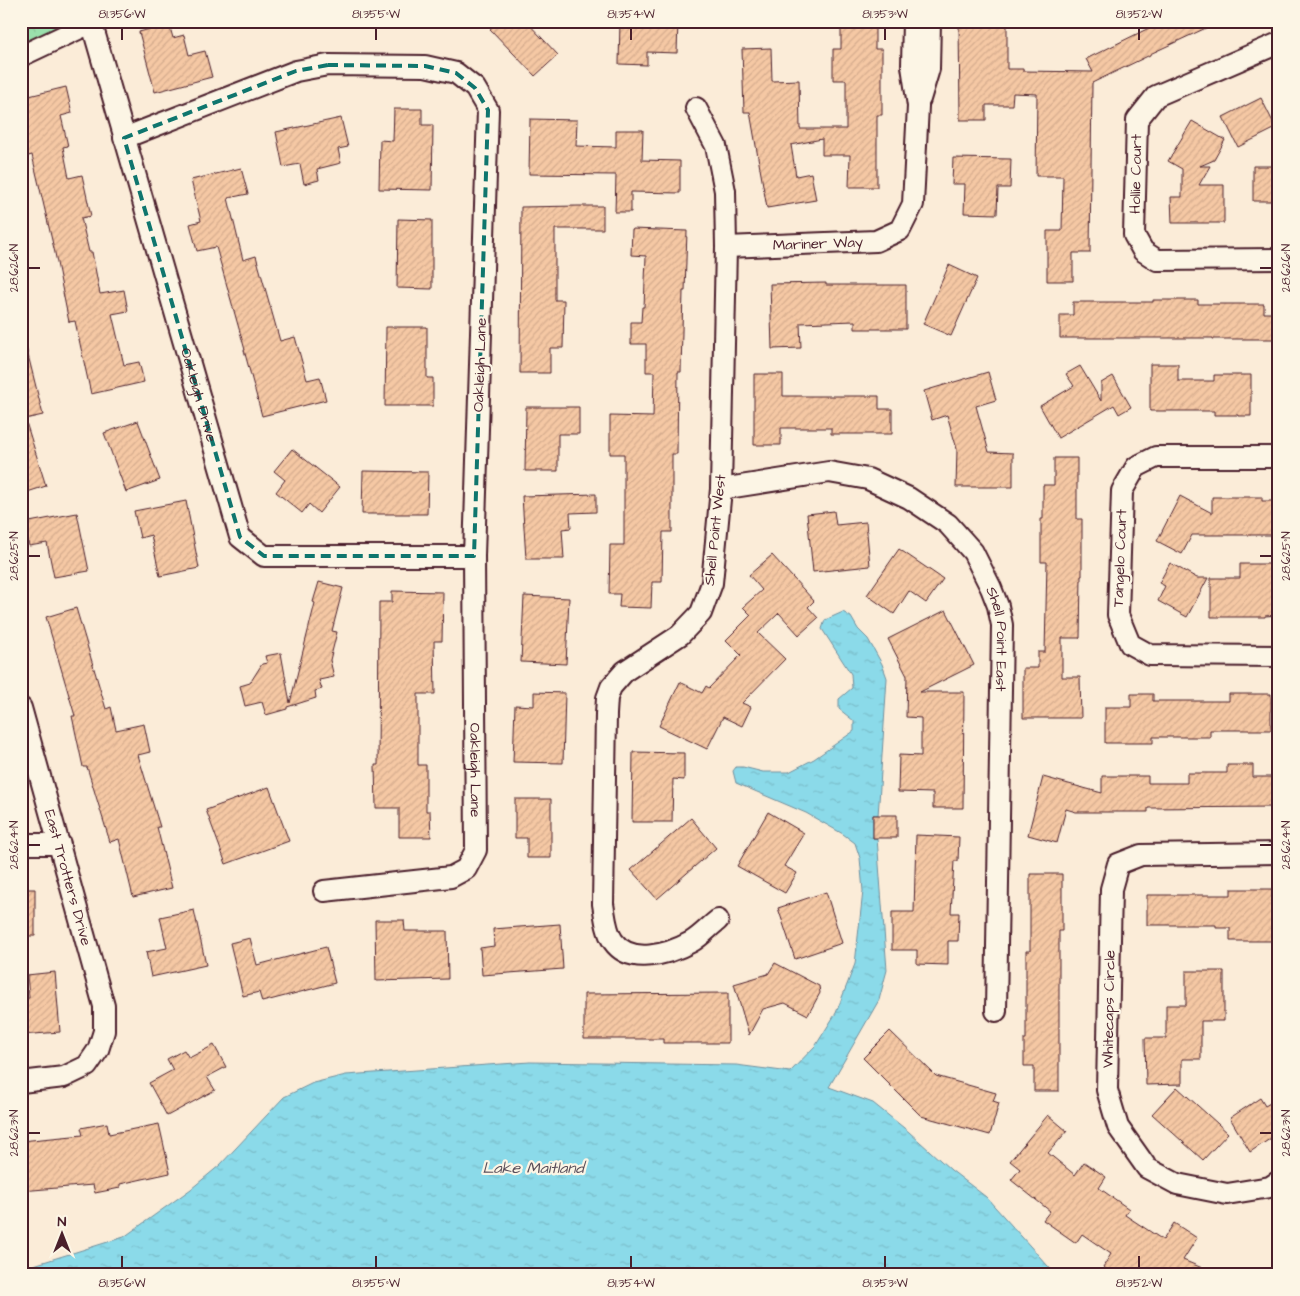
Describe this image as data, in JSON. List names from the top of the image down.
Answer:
{
  "streets": {
    "street": [
      "Hollie Court",
      "Mariner Way",
      "Oakleigh Lane",
      "Oakleigh Drive",
      "Shell Point West",
      "Tangelo Court",
      "Shell Point East",
      "East Trotters Drive",
      "Whitecaps Circle"
    ]
  },
  "crossings": [
    ["Mariner Way", "Shell Point West"],
    ["Oakleigh Lane", "Oakleigh Drive"],
    ["Shell Point West", "Shell Point East"]
  ],
  "water": ["Lake Maitland"],
  "north": "top",
  "coordinates": [
    "81.356°W",
    "81.355°W",
    "81.354°W",
    "81.353°W",
    "81.352°W",
    "28.626°N",
    "28.625°N",
    "28.624°N",
    "28.623°N"
  ]
}
